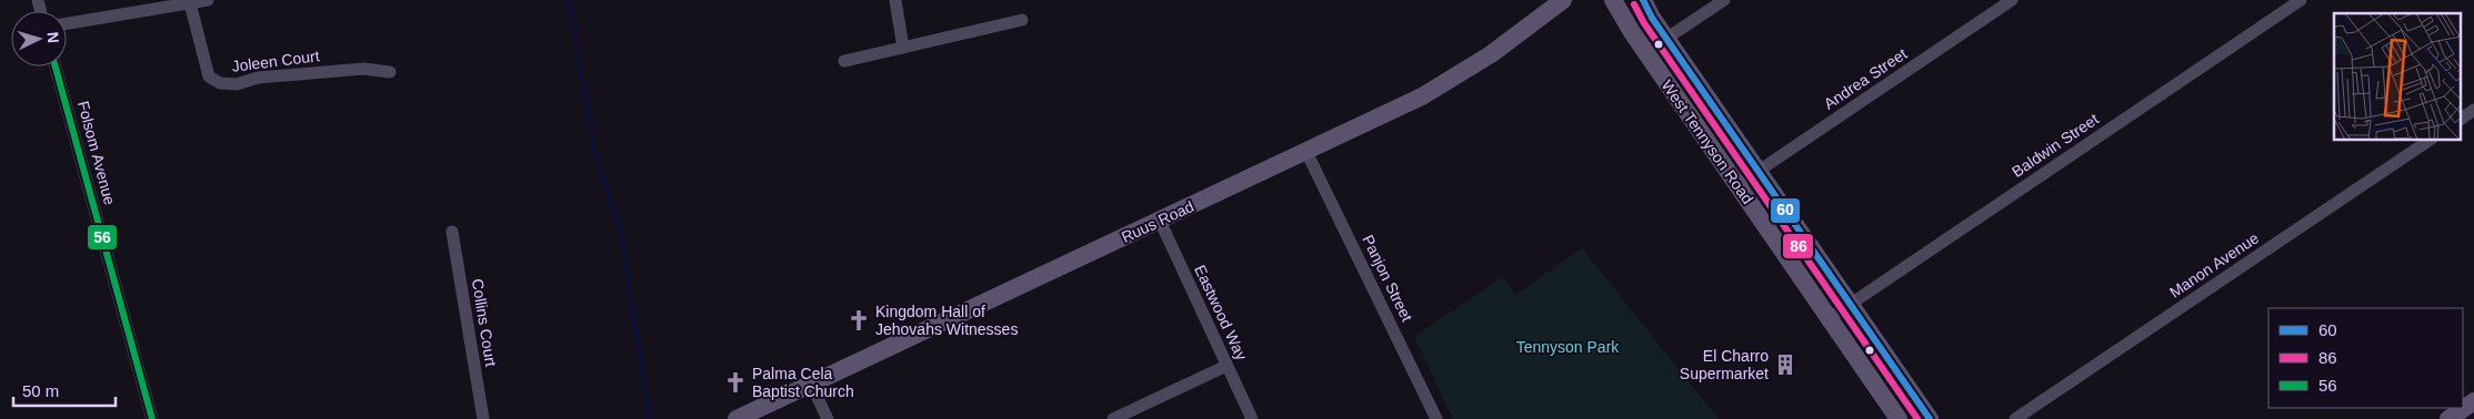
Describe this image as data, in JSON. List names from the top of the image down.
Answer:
{
  "streets": {
    "main road": ["West Tennyson Road", "Ruus Road"],
    "street": [
      "Joleen Court",
      "Andrea Street",
      "Baldwin Street",
      "Folsom Avenue",
      "Manon Avenue",
      "Panjon Street",
      "Eastwood Way",
      "Collins Court"
    ]
  },
  "crossings": [
    ["Andrea Street", "West Tennyson Road"],
    ["West Tennyson Road", "Baldwin Street"],
    ["Ruus Road", "Panjon Street"],
    ["Ruus Road", "Eastwood Way"]
  ],
  "parks": ["Tennyson Park"],
  "places": {
    "church": ["Kingdom Hall of Jehovahs Witnesses", "Palma Cela Baptist Church"],
    "building": ["El Charro Supermarket"]
  },
  "lines": ["transit line 60", "transit line 86", "transit line 56"],
  "legend": ["60", "86", "56"],
  "scale_bar": "50 m",
  "north": "right"
}
